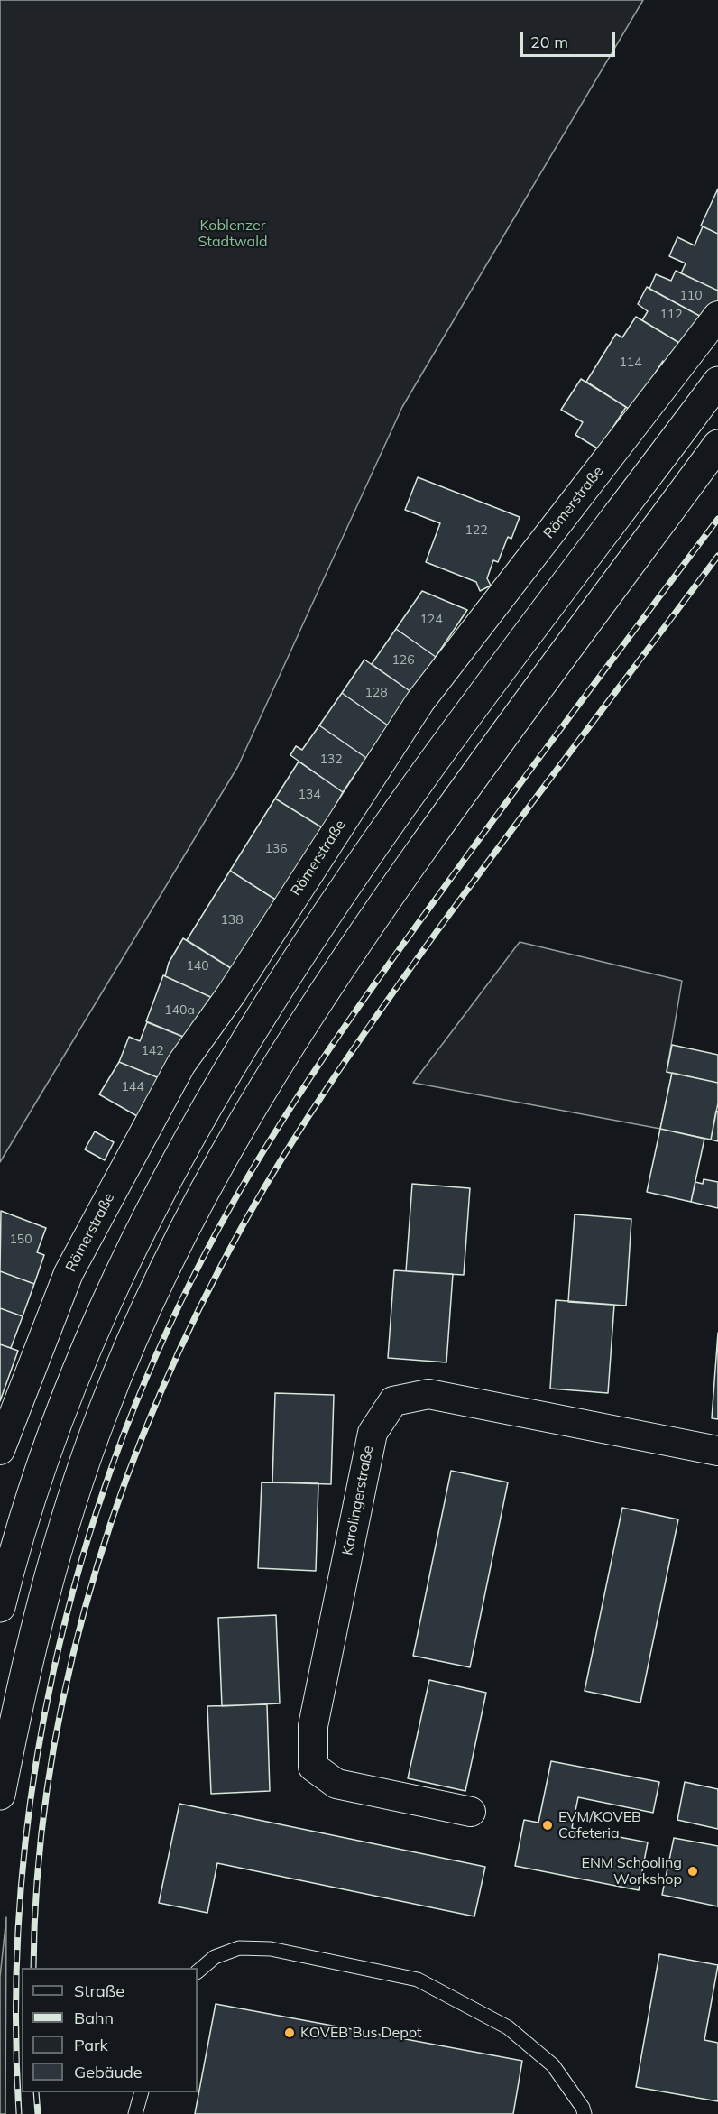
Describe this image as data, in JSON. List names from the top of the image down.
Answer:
{
  "streets": {
    "street": ["Römerstraße", "Karolingerstraße"]
  },
  "parks": ["Koblenzer Stadtwald"],
  "places": ["EVM/KOVEB Cafeteria", "ENM Schooling Workshop", "KOVEB Bus Depot"],
  "house_numbers": [
    "110",
    "112",
    "114",
    "122",
    "124",
    "126",
    "128",
    "132",
    "134",
    "136",
    "138",
    "140",
    "140a",
    "142",
    "144",
    "150"
  ],
  "legend": [
    "Straße",
    "Bahn",
    "Park",
    "Gebäude"
  ],
  "scale_bar": "20 m"
}
